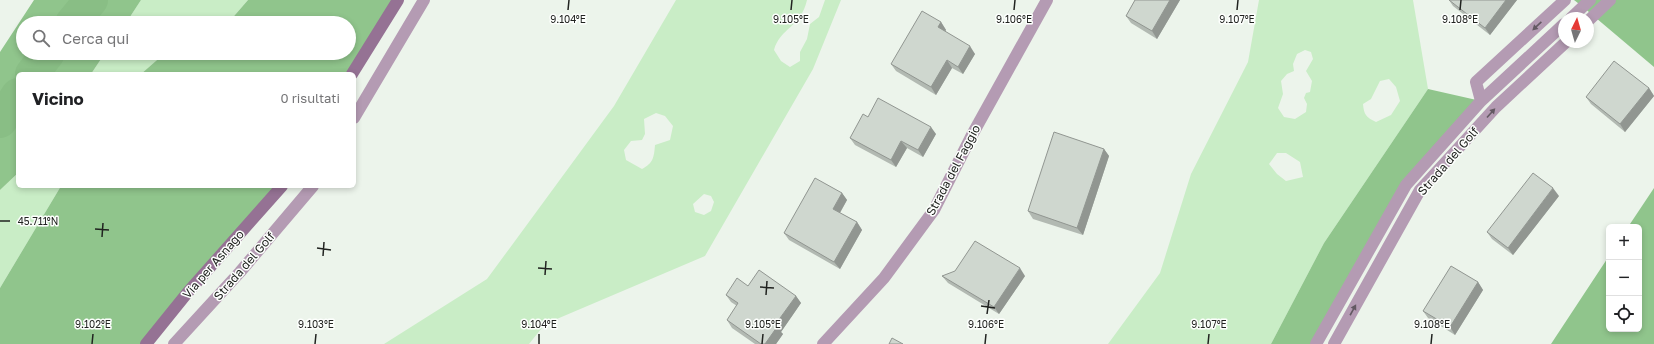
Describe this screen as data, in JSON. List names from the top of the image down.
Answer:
{
  "streets": {
    "street": ["Strada del Golf", "Strada del Faggio", "Via per Asnago"]
  },
  "north": "top",
  "page": {
    "search": "Cerca qui",
    "heading": ["Vicino", "0 risultati"],
    "map_buttons": ["+", "−"]
  },
  "coordinates": [
    "9.104°E",
    "9.105°E",
    "9.106°E",
    "9.107°E",
    "9.108°E",
    "45.711°N",
    "9.102°E",
    "9.103°E"
  ]
}
